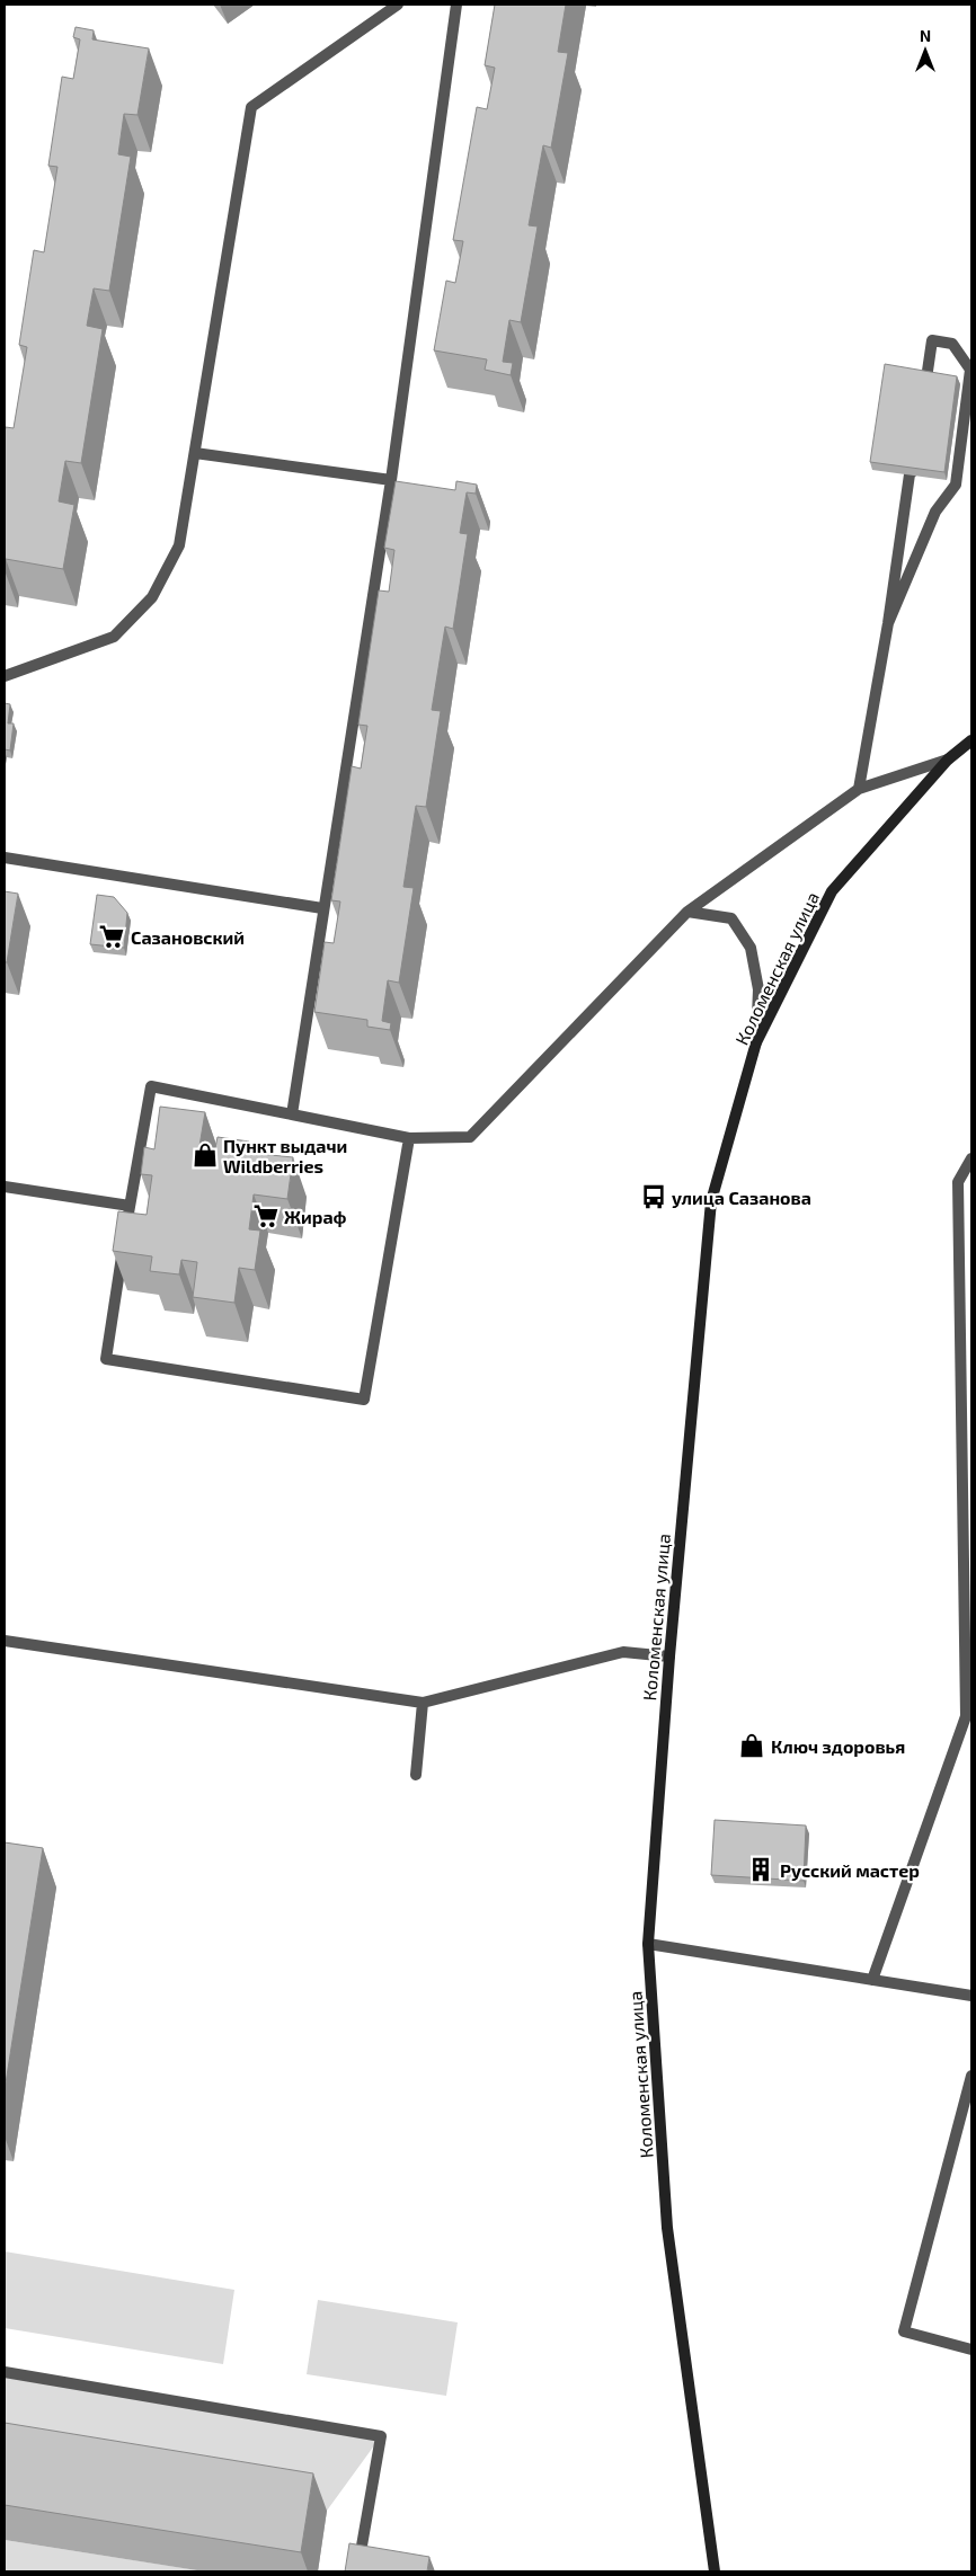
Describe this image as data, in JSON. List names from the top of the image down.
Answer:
{
  "streets": {
    "main road": ["Коломенская улица"]
  },
  "places": {
    "supermarket": ["Сазановский", "Жираф"],
    "shop": ["Пункт выдачи Wildberries", "Ключ здоровья"],
    "bus stop": ["улица Сазанова"],
    "building": ["Русский мастер"]
  },
  "north": "top"
}
